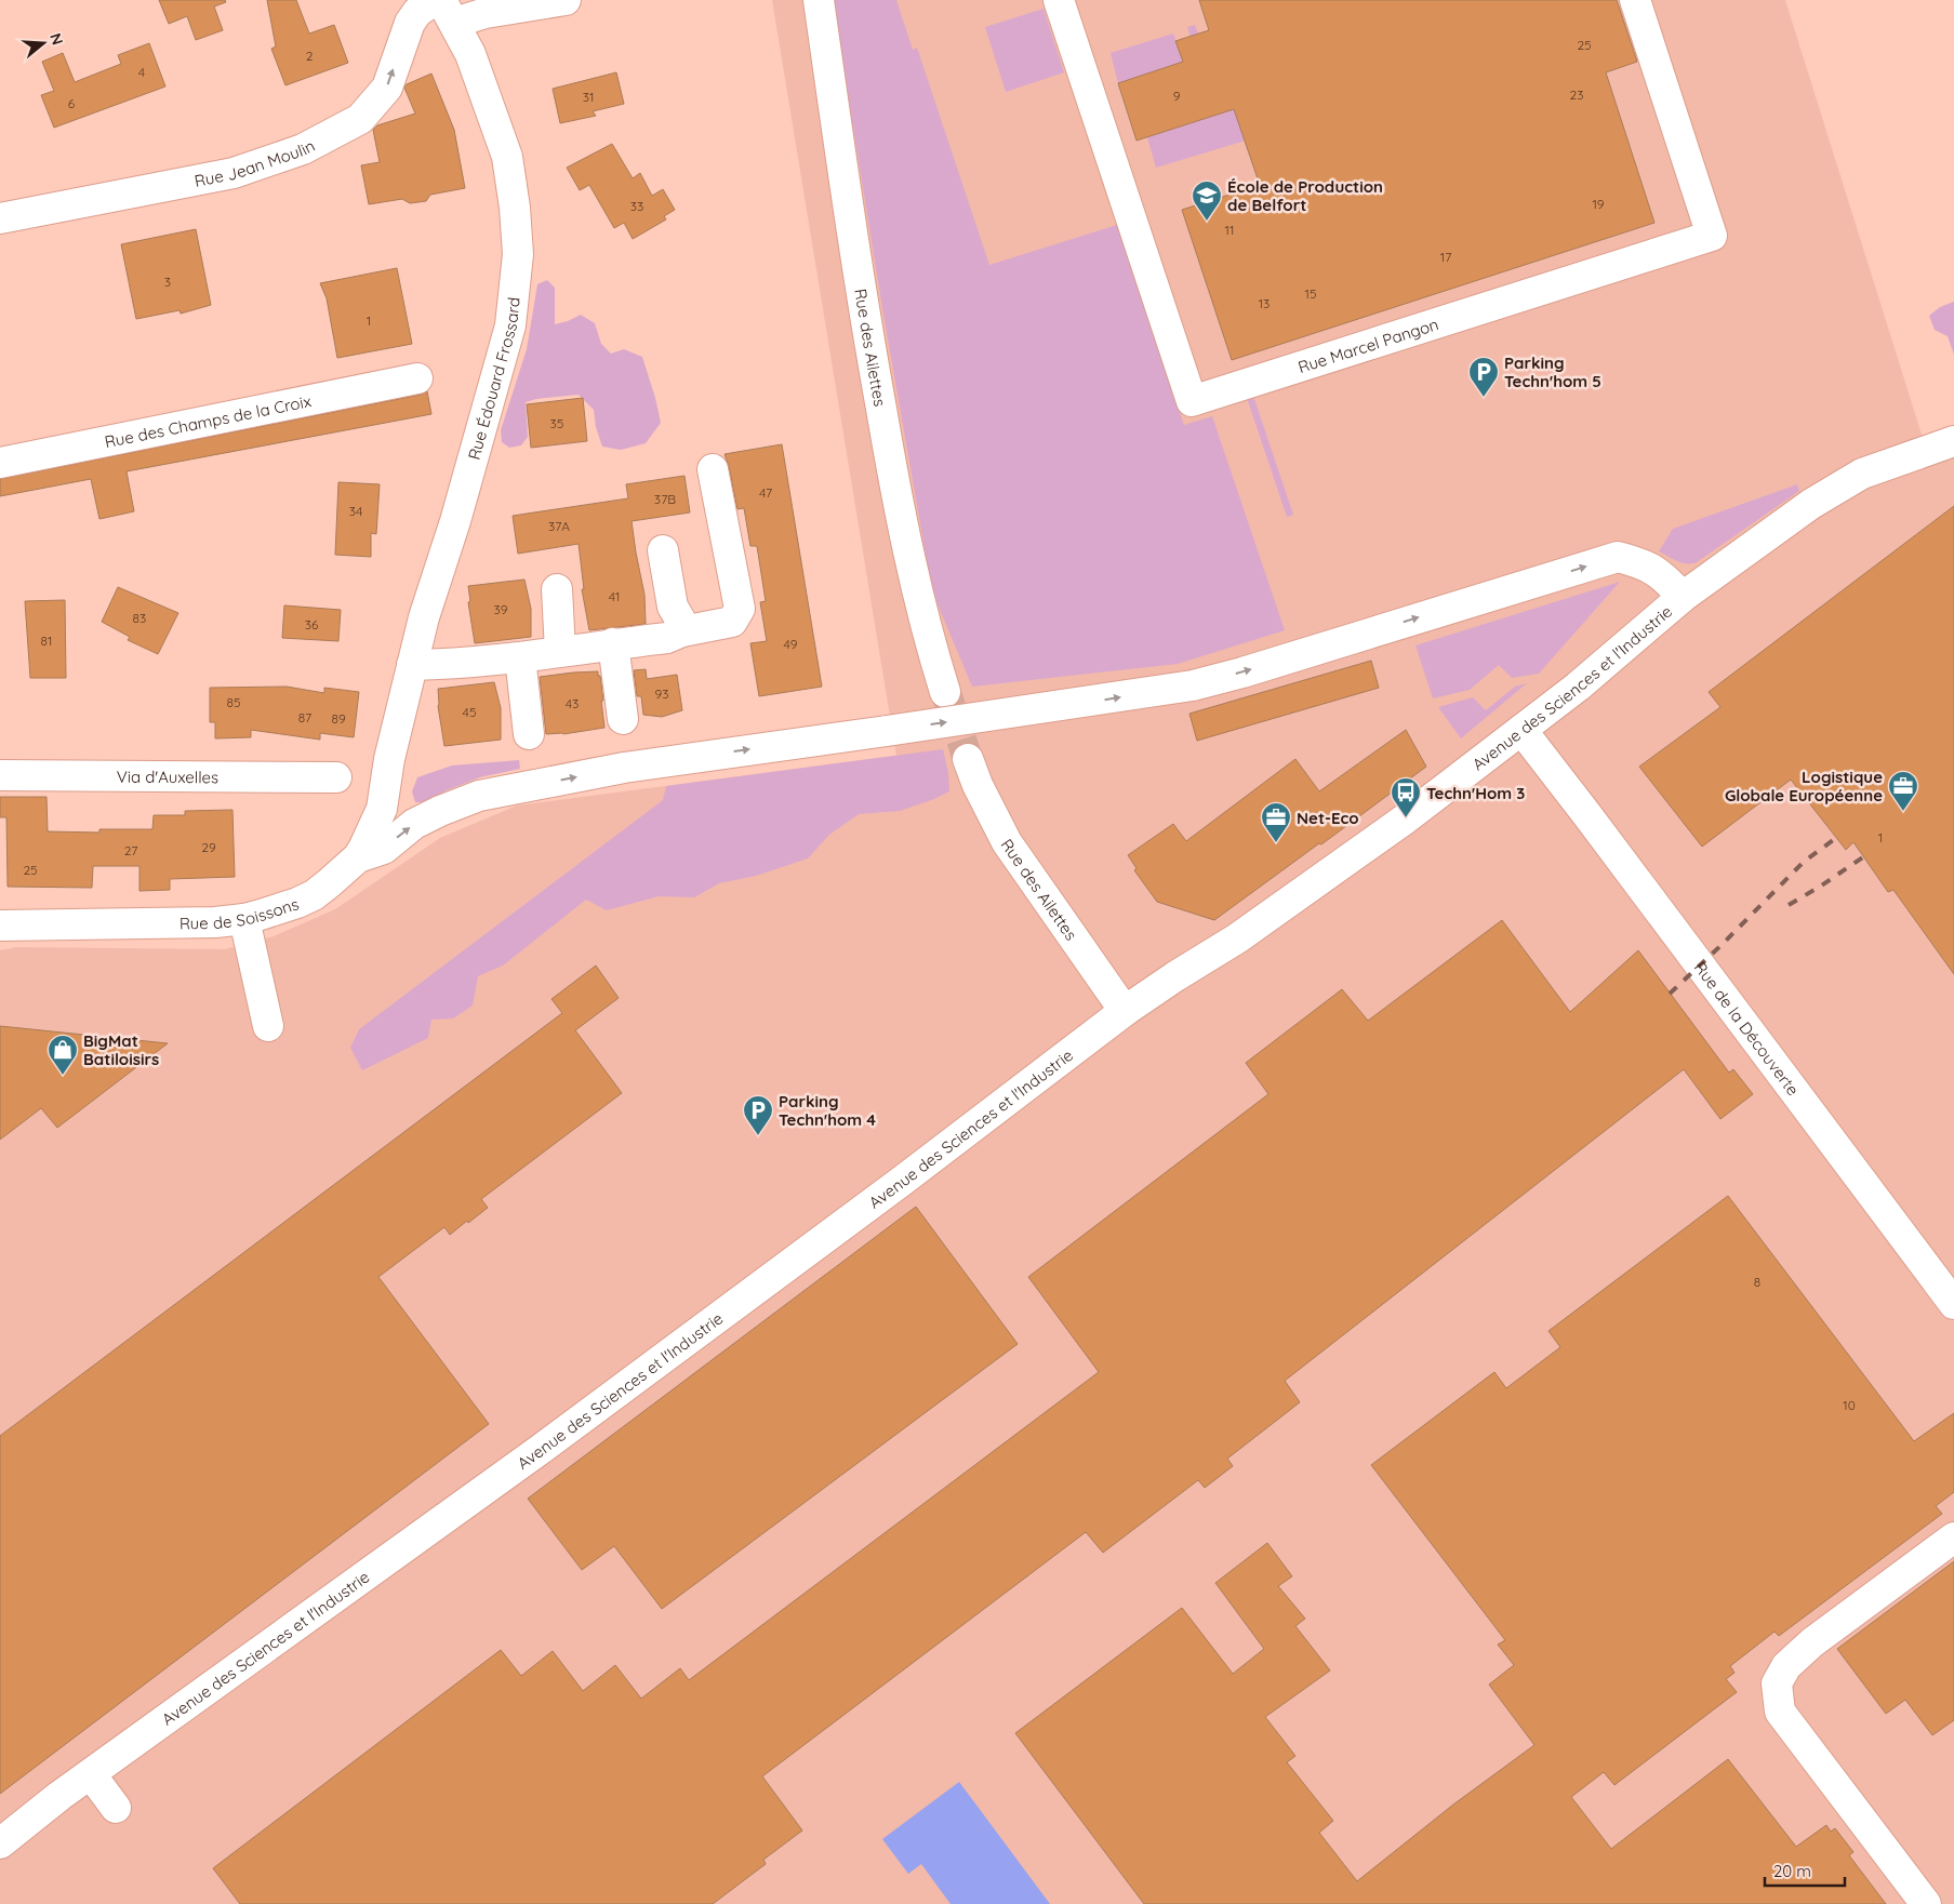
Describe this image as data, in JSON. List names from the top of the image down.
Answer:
{
  "streets": {
    "street": [
      "Rue Jean Moulin",
      "Rue Marcel Pangon",
      "Rue des Ailettes",
      "Rue Édouard Frossard",
      "Rue des Champs de la Croix",
      "Avenue des Sciences et l'Industrie",
      "Via d'Auxelles",
      "Rue de Soissons",
      "Rue de la Découverte"
    ]
  },
  "crossings": [
    ["Rue des Ailettes", "Avenue des Sciences et l'Industrie"],
    ["Rue Édouard Frossard", "Rue de Soissons"],
    ["Avenue des Sciences et l'Industrie", "Rue de la Découverte"]
  ],
  "one_way": ["Rue Jean Moulin"],
  "places": {
    "school or university": ["École de Production de Belfort"],
    "parking": ["Parking Techn'hom 5", "Parking Techn'hom 4"],
    "office": ["Logistique Globale Européenne", "Net-Eco"],
    "bus stop": ["Techn'Hom 3"],
    "shop": ["BigMat Batiloisirs"]
  },
  "house_numbers": [
    "25",
    "2",
    "4",
    "23",
    "9",
    "31",
    "6",
    "19",
    "33",
    "11",
    "17",
    "3",
    "15",
    "13",
    "1",
    "35",
    "47",
    "37B",
    "34",
    "37A",
    "41",
    "39",
    "83",
    "36",
    "81",
    "49",
    "93",
    "85",
    "43",
    "45",
    "87",
    "89",
    "1",
    "29",
    "27",
    "25",
    "8",
    "10"
  ],
  "scale_bar": "20 m",
  "north": "right"
}
